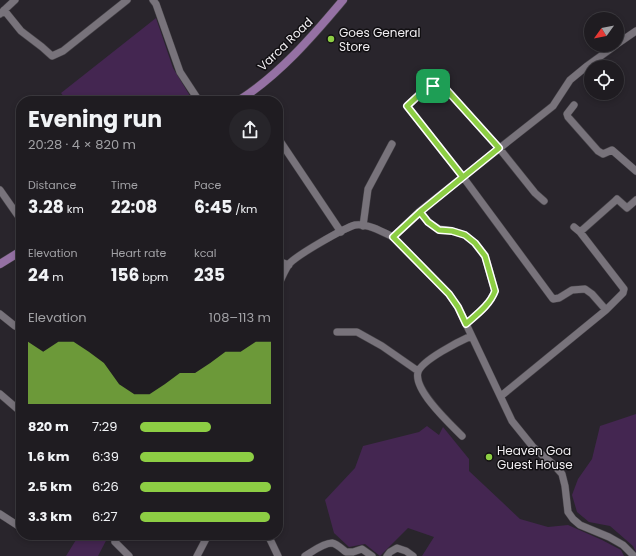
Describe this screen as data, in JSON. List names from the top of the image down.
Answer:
{
  "streets": {
    "main road": ["Varca Road"]
  },
  "places": ["Goes General Store", "Heaven Goa Guest House"],
  "north": "bottom left",
  "page": {
    "heading": ["Evening run", "20:28 · 4 × 820 m"],
    "stats": [
      ["Distance", "3.28 km"],
      ["Time", "22:08"],
      ["Pace", "6:45 /km"],
      ["Elevation", "24 m"],
      ["Heart rate", "156 bpm"],
      ["kcal", "235"]
    ],
    "chart": ["Elevation", "108–113 m"],
    "list": [
      {
        "name": "820 m",
        "note": "7:29"
      },
      {
        "name": "1.6 km",
        "note": "6:39"
      },
      {
        "name": "2.5 km",
        "note": "6:26"
      },
      {
        "name": "3.3 km",
        "note": "6:27"
      }
    ]
  }
}
